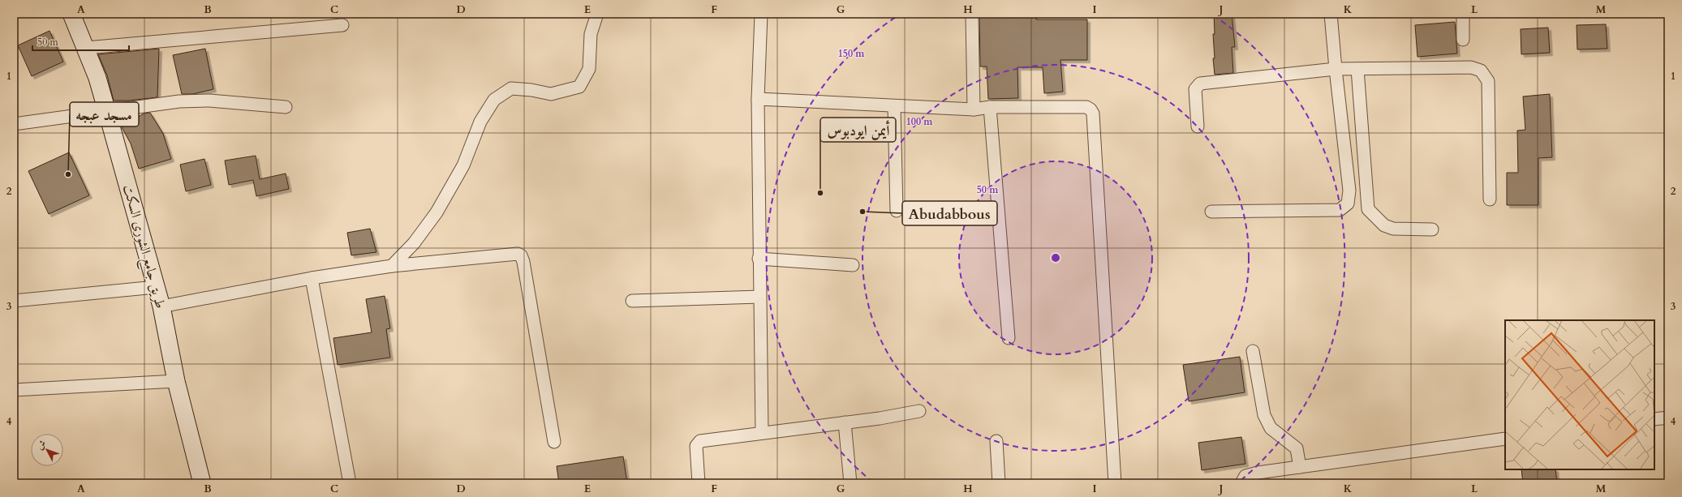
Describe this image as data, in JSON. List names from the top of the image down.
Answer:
{
  "streets": {
    "main road": ["طريق جامع الشورى السكت"]
  },
  "places": ["مسجد عبجه", "أيمن ايودبوس", "Abudabbous"],
  "scale_bar": "50 m",
  "north": "top left",
  "grid": {
    "columns": [
      "A",
      "B",
      "C",
      "D",
      "E",
      "F",
      "G",
      "H",
      "I",
      "J",
      "K",
      "L",
      "M"
    ],
    "rows": [
      "1",
      "2",
      "3",
      "4"
    ]
  },
  "rings": ["150 m", "100 m", "50 m"]
}
